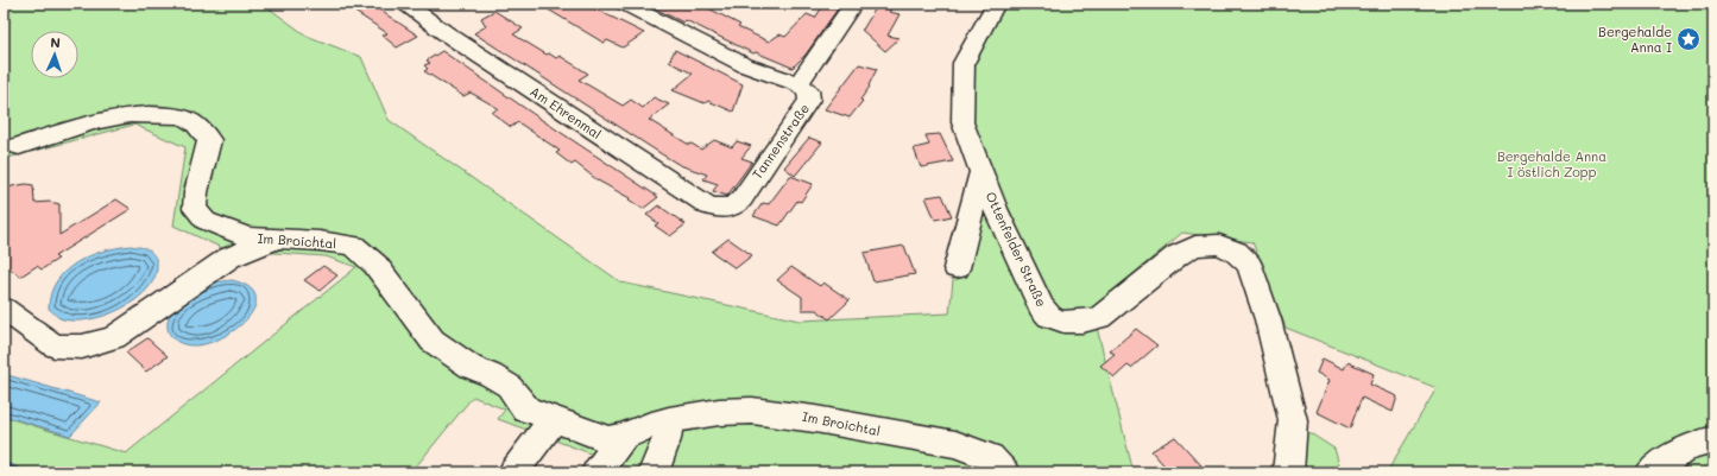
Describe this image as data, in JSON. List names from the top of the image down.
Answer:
{
  "streets": {
    "street": [
      "Am Ehrenmal",
      "Tannenstraße",
      "Im Broichtal",
      "Ottenfelder Straße"
    ]
  },
  "crossings": [
    ["Am Ehrenmal", "Tannenstraße"]
  ],
  "parks": ["Bergehalde Anna I östlich Zopp"],
  "places": {
    "place": ["Bergehalde Anna I"]
  },
  "north": "top"
}
